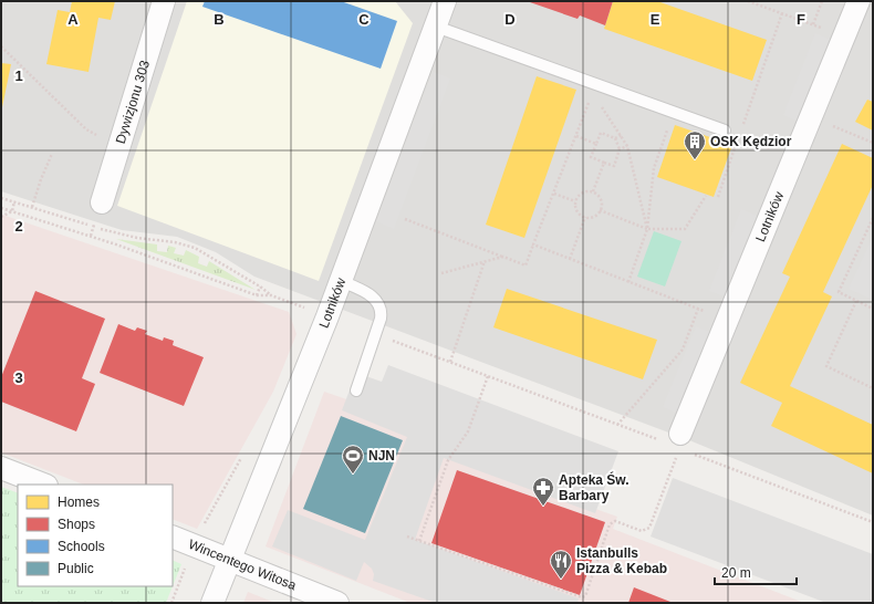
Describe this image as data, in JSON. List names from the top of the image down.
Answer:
{
  "streets": {
    "street": ["Dywizjonu 303", "Lotników", "Wincentego Witosa"]
  },
  "crossings": [
    ["Lotników", "Wincentego Witosa"]
  ],
  "places": {
    "building": ["OSK Kędzior"],
    "sports": ["NJN"],
    "pharmacy": ["Apteka Św. Barbary"],
    "restaurant": ["Istanbulls Pizza & Kebab"]
  },
  "legend": [
    "Homes",
    "Shops",
    "Schools",
    "Public"
  ],
  "scale_bar": "20 m",
  "grid": {
    "columns": [
      "A",
      "B",
      "C",
      "D",
      "E",
      "F"
    ],
    "rows": ["1", "2", "3"]
  }
}
